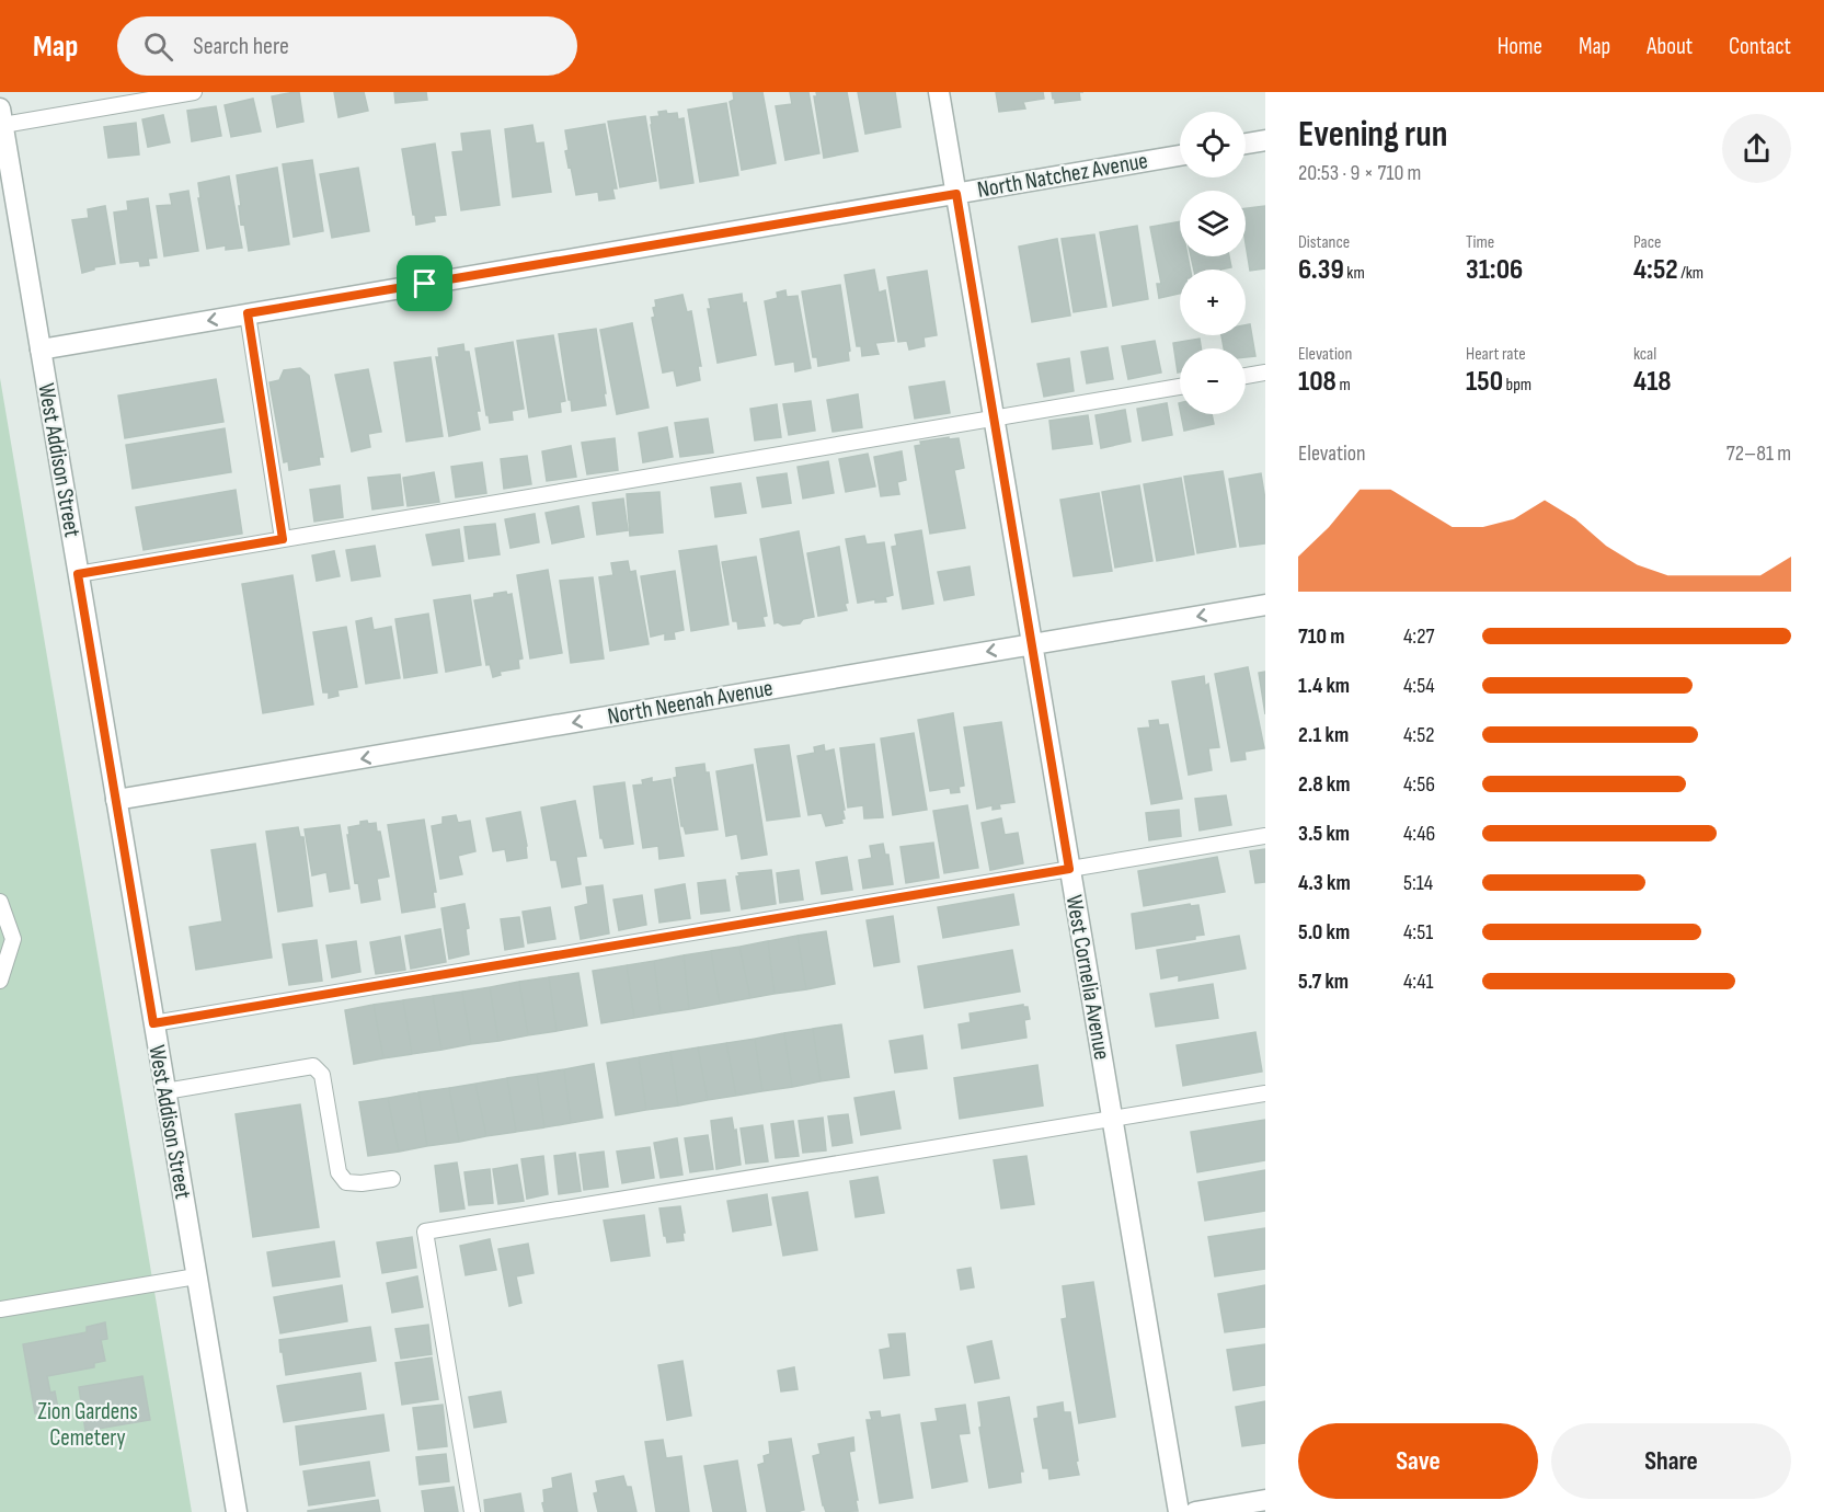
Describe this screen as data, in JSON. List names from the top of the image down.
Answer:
{
  "streets": {
    "street": [
      "North Natchez Avenue",
      "West Addison Street",
      "North Neenah Avenue",
      "West Cornelia Avenue"
    ]
  },
  "crossings": [
    ["North Natchez Avenue", "West Addison Street"],
    ["North Natchez Avenue", "West Cornelia Avenue"],
    ["West Addison Street", "North Neenah Avenue"],
    ["North Neenah Avenue", "West Cornelia Avenue"]
  ],
  "one_way": ["North Neenah Avenue"],
  "parks": ["Zion Gardens Cemetery"],
  "page": {
    "header": "Map",
    "search": "Search here",
    "nav": [
      "Home",
      "Map",
      "About",
      "Contact"
    ],
    "heading": ["Evening run", "20:53 · 9 × 710 m"],
    "map_buttons": ["+", "−"],
    "stats": [
      ["Distance", "6.39 km"],
      ["Time", "31:06"],
      ["Pace", "4:52 /km"],
      ["Elevation", "108 m"],
      ["Heart rate", "150 bpm"],
      ["kcal", "418"]
    ],
    "chart": ["Elevation", "72–81 m"],
    "list": [
      {
        "name": "710 m",
        "note": "4:27"
      },
      {
        "name": "1.4 km",
        "note": "4:54"
      },
      {
        "name": "2.1 km",
        "note": "4:52"
      },
      {
        "name": "2.8 km",
        "note": "4:56"
      },
      {
        "name": "3.5 km",
        "note": "4:46"
      },
      {
        "name": "4.3 km",
        "note": "5:14"
      },
      {
        "name": "5.0 km",
        "note": "4:51"
      },
      {
        "name": "5.7 km",
        "note": "4:41"
      }
    ],
    "buttons": ["Save", "Share"]
  }
}
